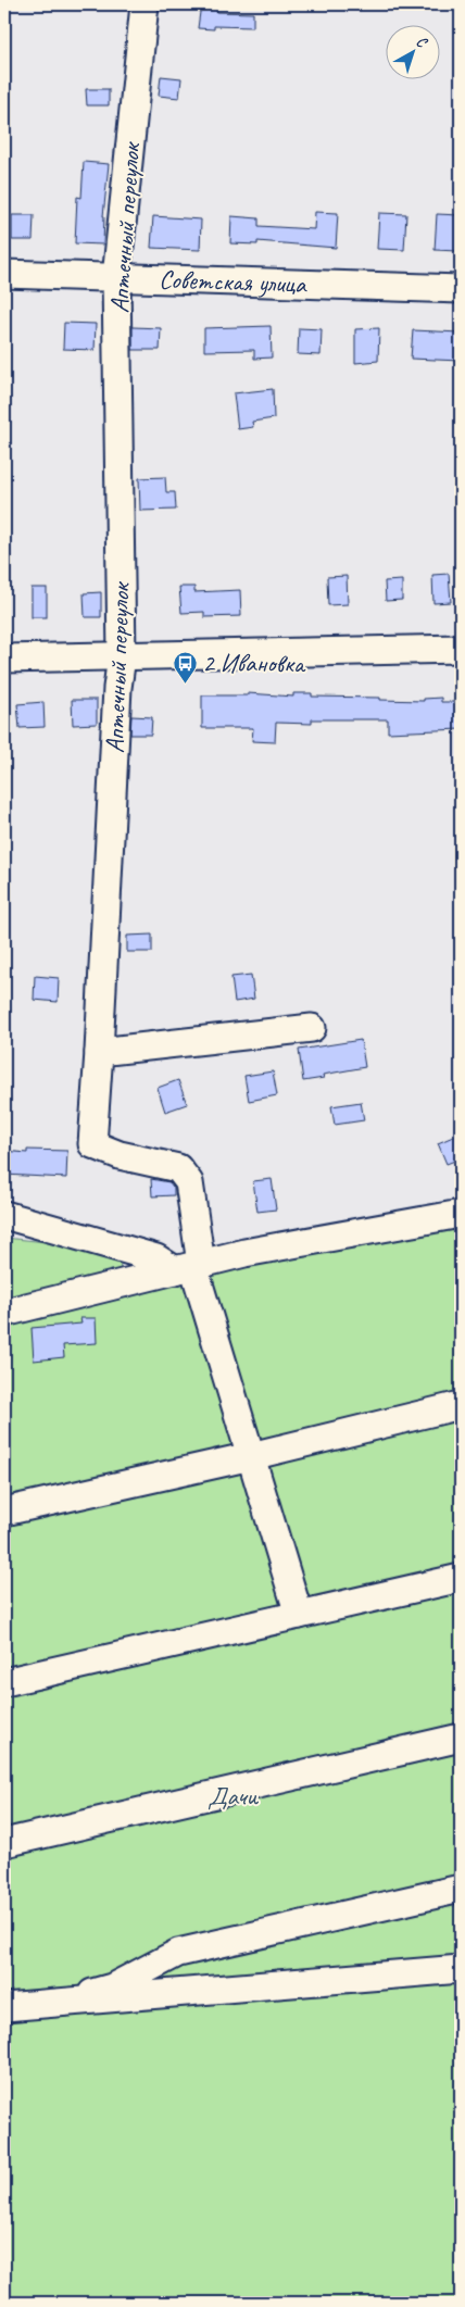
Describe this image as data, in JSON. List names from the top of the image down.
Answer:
{
  "streets": {
    "street": ["Аптечный переулок", "Советская улица"]
  },
  "crossings": [
    ["Аптечный переулок", "Советская улица"]
  ],
  "parks": ["Дачи"],
  "places": {
    "bus stop": ["2 Ивановка"]
  },
  "north": "top right"
}
